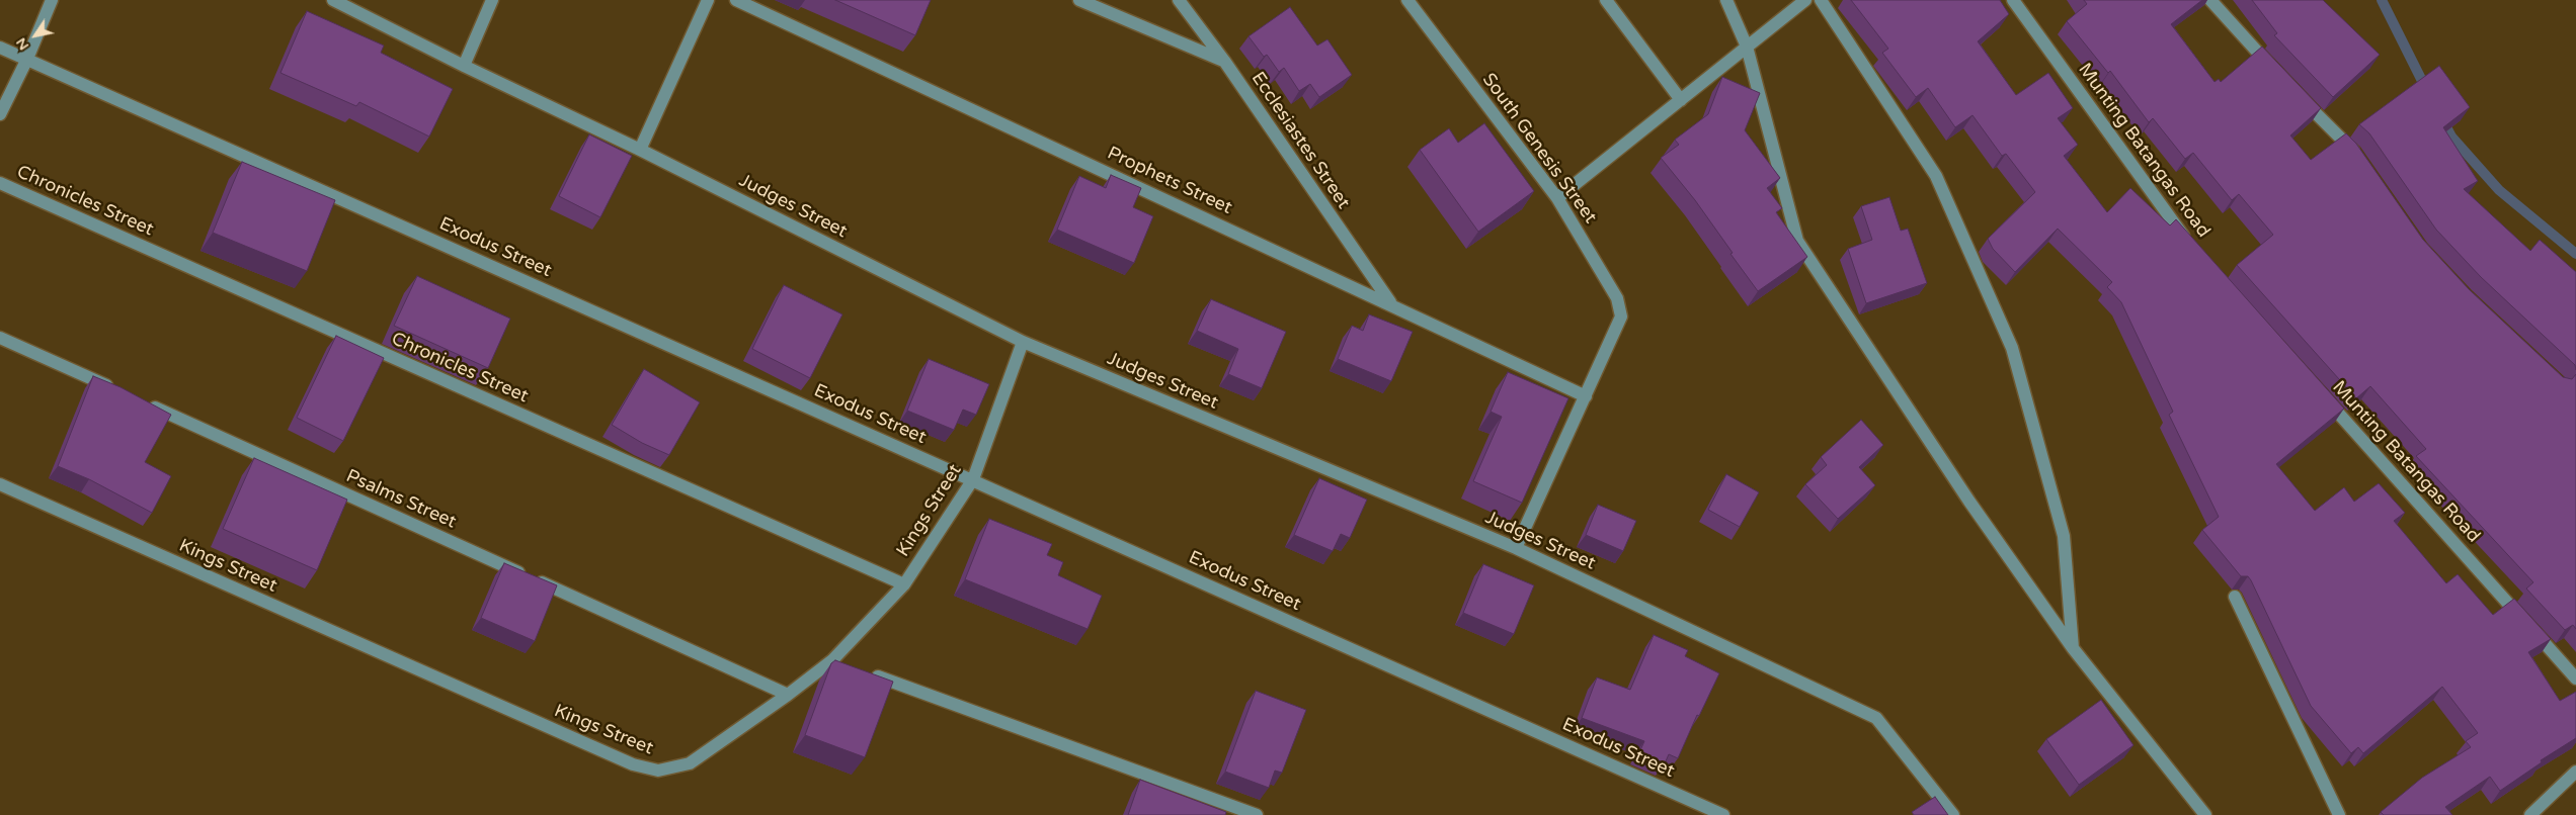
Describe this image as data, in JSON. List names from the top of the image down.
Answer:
{
  "streets": {
    "street": [
      "Ecclesiastes Street",
      "South Genesis Street",
      "Munting Batangas Road",
      "Prophets Street",
      "Chronicles Street",
      "Judges Street",
      "Exodus Street",
      "Psalms Street",
      "Kings Street"
    ]
  },
  "crossings": [
    ["Ecclesiastes Street", "Prophets Street"],
    ["South Genesis Street", "Prophets Street"],
    ["South Genesis Street", "Judges Street"],
    ["Chronicles Street", "Kings Street"],
    ["Judges Street", "Kings Street"],
    ["Exodus Street", "Kings Street"],
    ["Psalms Street", "Kings Street"]
  ],
  "north": "bottom left"
}
